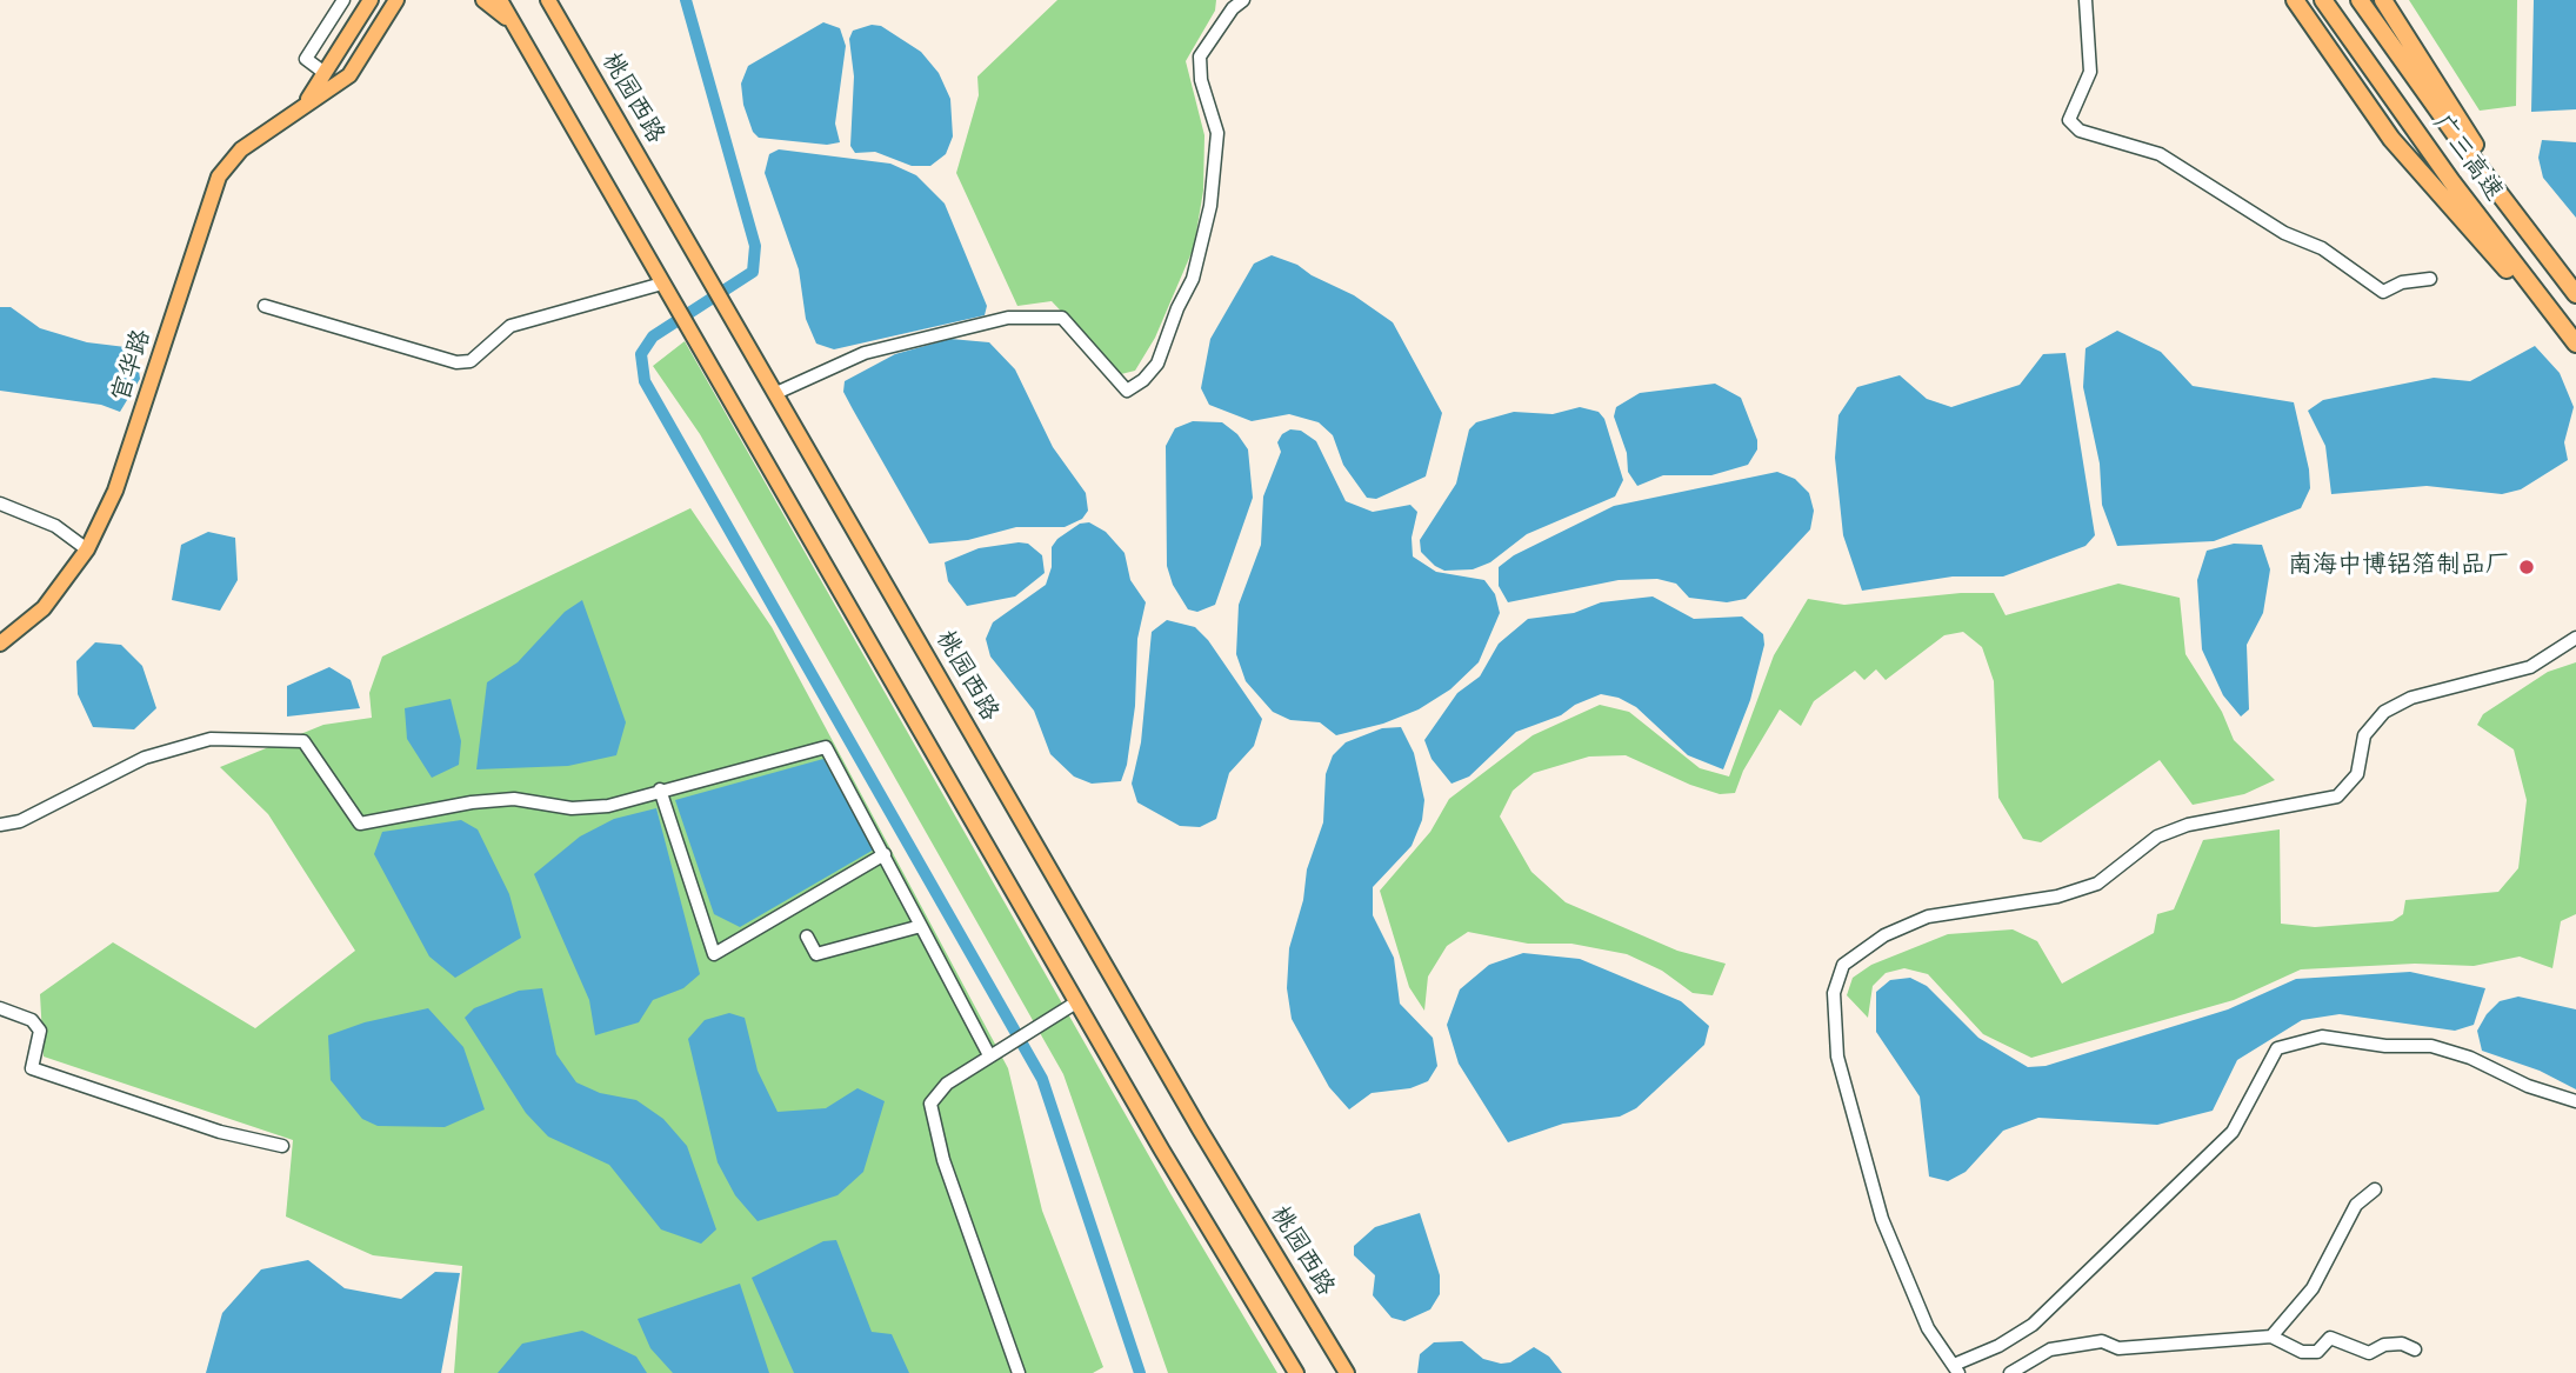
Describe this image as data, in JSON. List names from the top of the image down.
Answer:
{
  "streets": {
    "highway": ["广三高速"],
    "main road": ["桃园西路", "官华路"]
  },
  "places": ["南海中博铝箔制品厂"]
}
